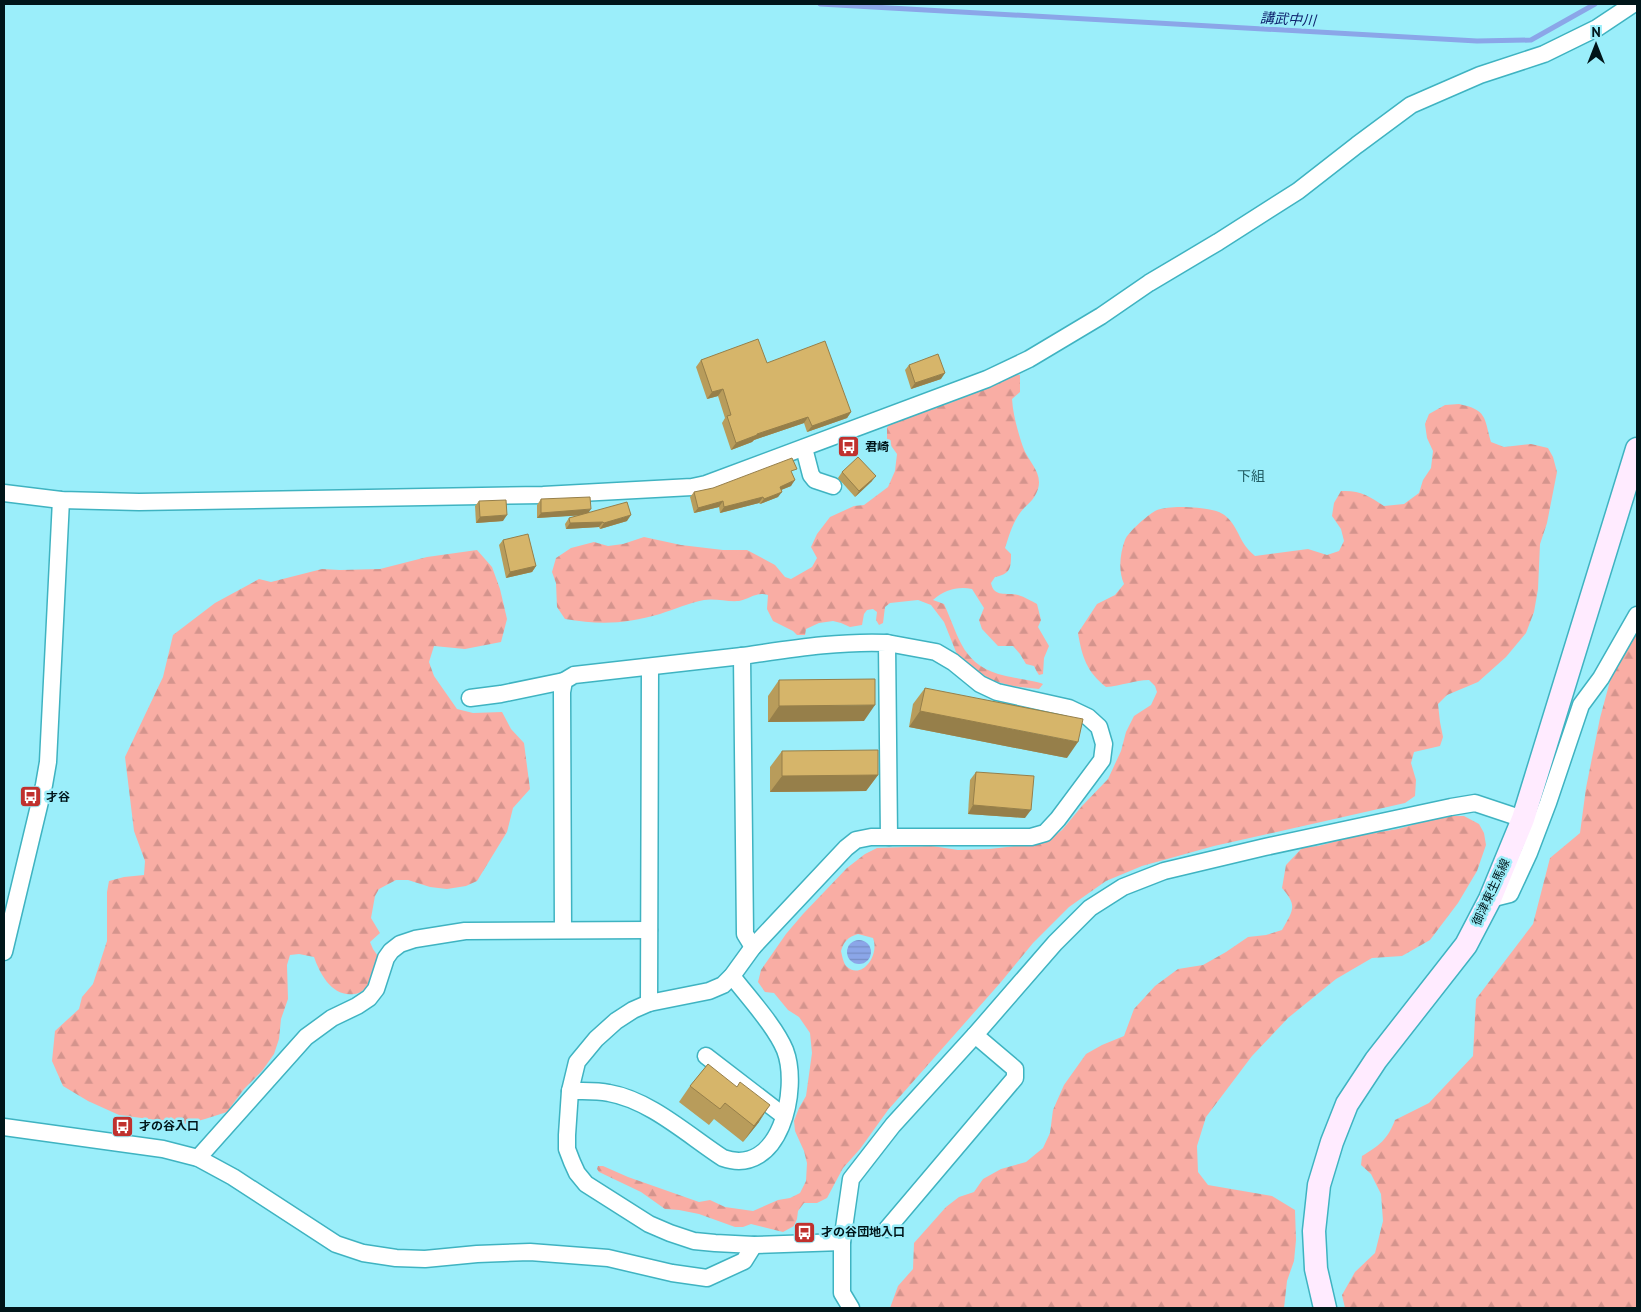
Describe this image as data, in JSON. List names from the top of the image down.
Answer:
{
  "streets": {
    "main road": ["御津東生馬線"]
  },
  "districts": ["下組"],
  "water": ["講武中川"],
  "places": {
    "bus stop": [
      "君崎",
      "才谷",
      "才の谷入口",
      "才の谷団地入口"
    ]
  },
  "north": "top"
}
